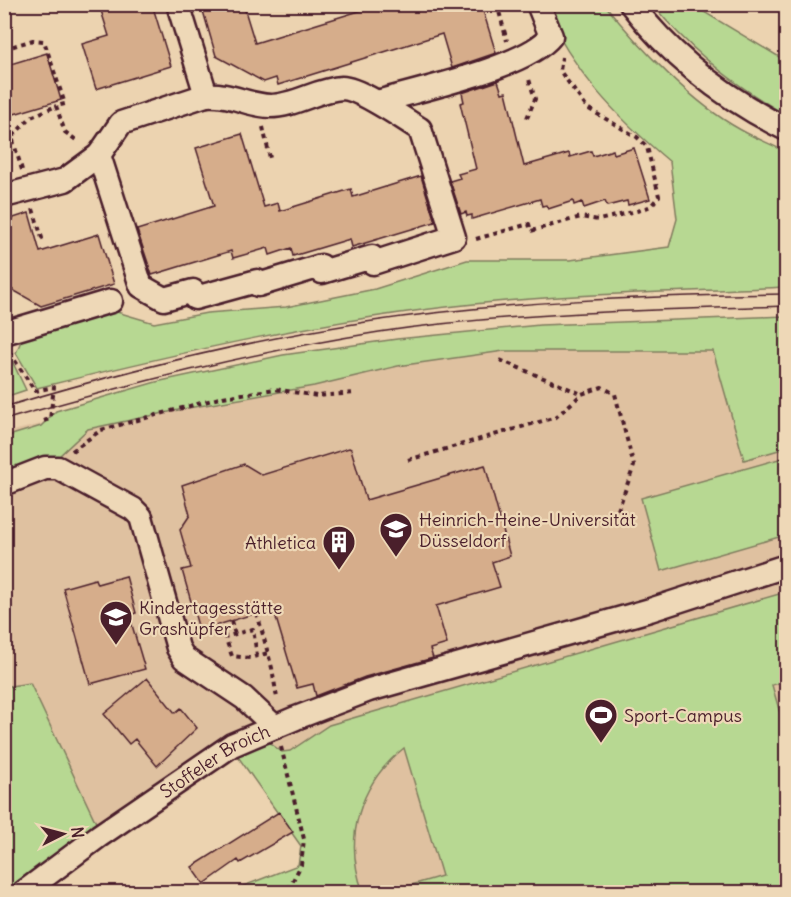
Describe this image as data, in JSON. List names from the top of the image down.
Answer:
{
  "streets": {
    "street": ["Stoffeler Broich"]
  },
  "places": {
    "school or university": ["Heinrich-Heine-Universität Düsseldorf", "Kindertagesstätte Grashüpfer"],
    "building": ["Athletica"],
    "sports": ["Sport-Campus"]
  },
  "north": "right"
}
